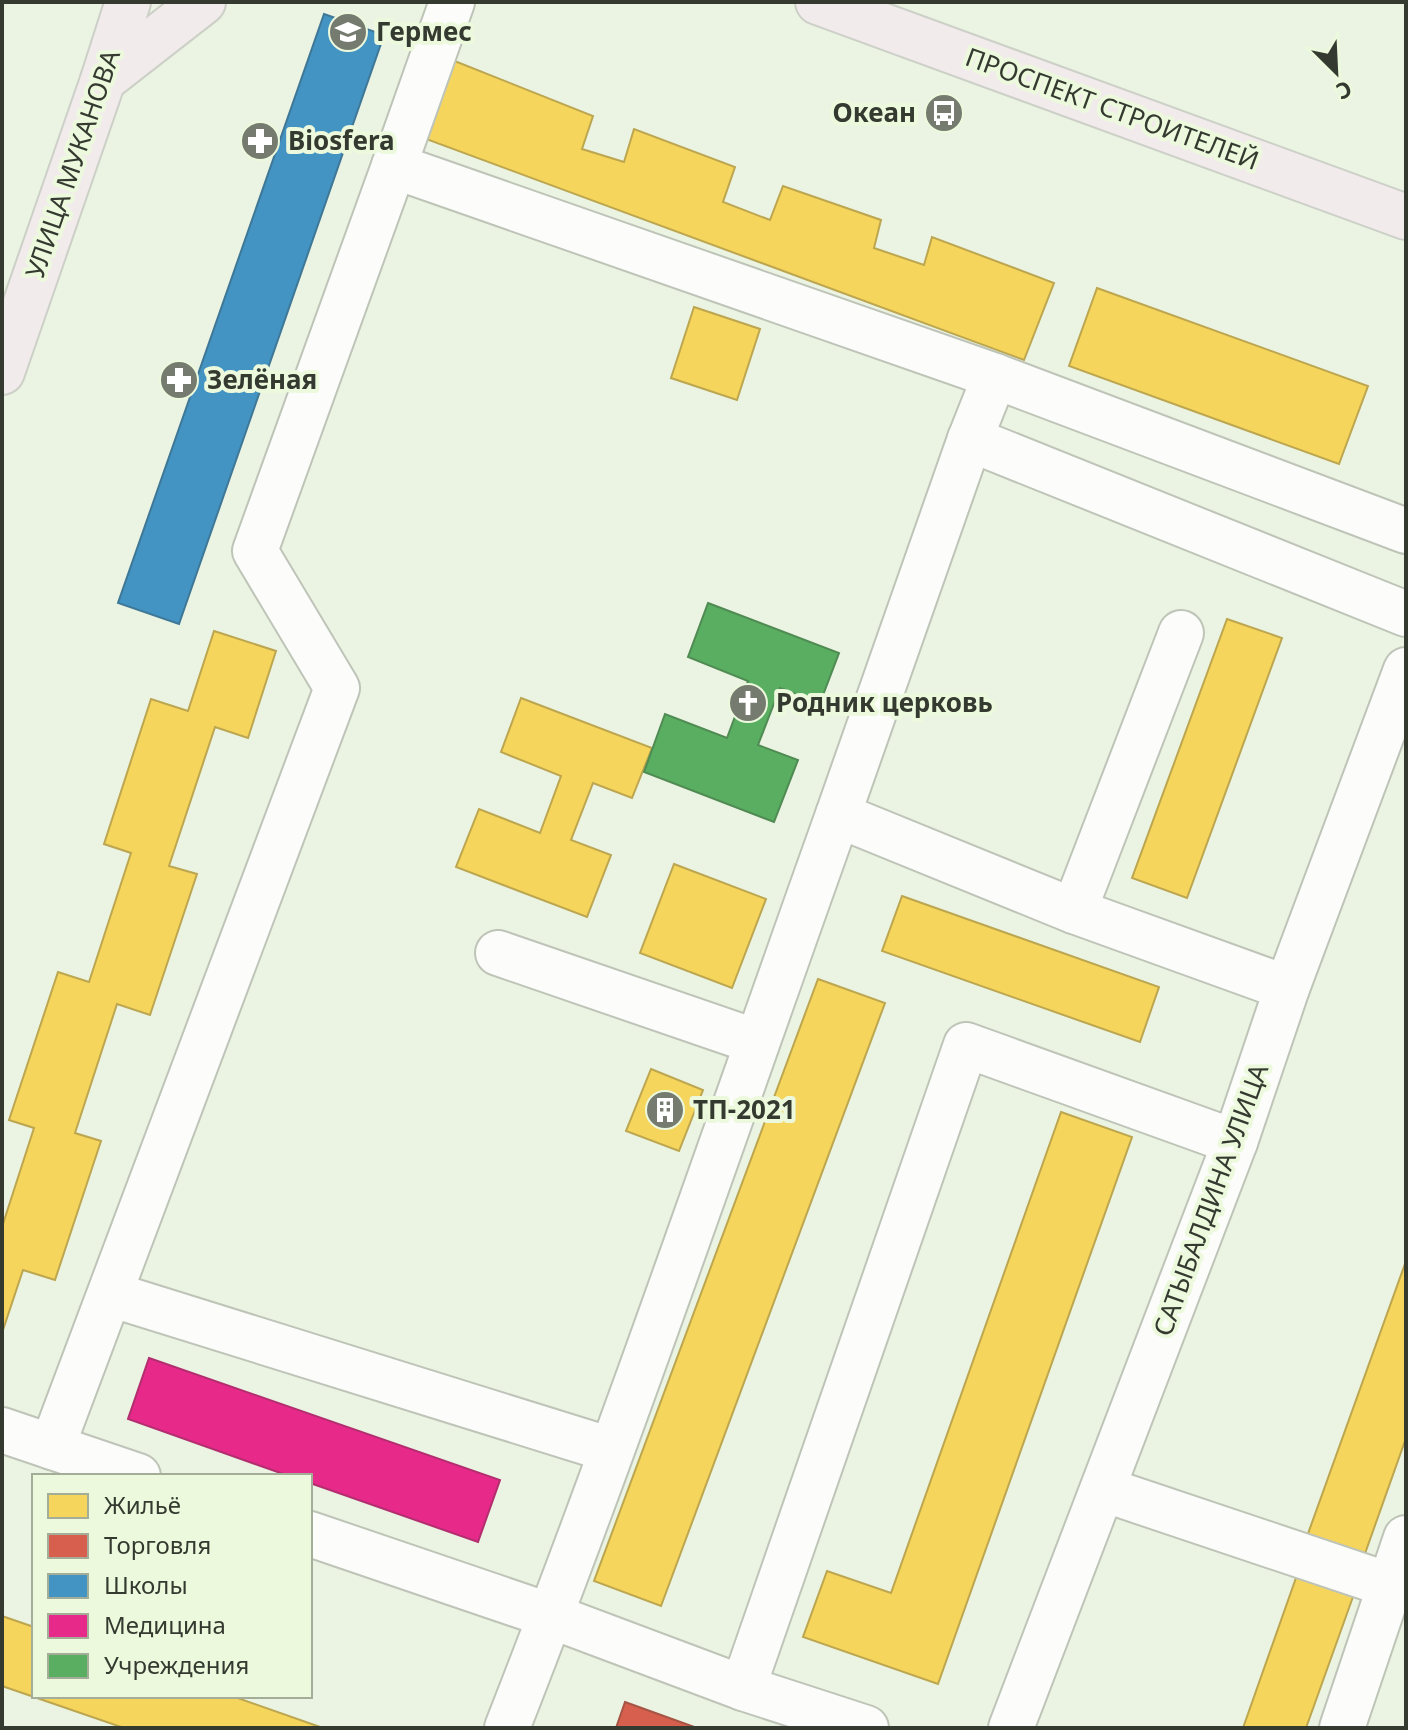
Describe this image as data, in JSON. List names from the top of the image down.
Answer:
{
  "streets": {
    "main road": ["ПРОСПЕКТ СТРОИТЕЛЕЙ", "УЛИЦА МУКАНОВА"],
    "street": ["САТЫБАЛДИНА УЛИЦА"]
  },
  "places": {
    "school or university": ["Гермес"],
    "bus stop": ["Океан"],
    "pharmacy": ["Biosfera", "Зелёная"],
    "church": ["Родник церковь"],
    "building": ["ТП-2021"]
  },
  "legend": [
    "Жильё",
    "Торговля",
    "Школы",
    "Медицина",
    "Учреждения"
  ],
  "north": "bottom right"
}
